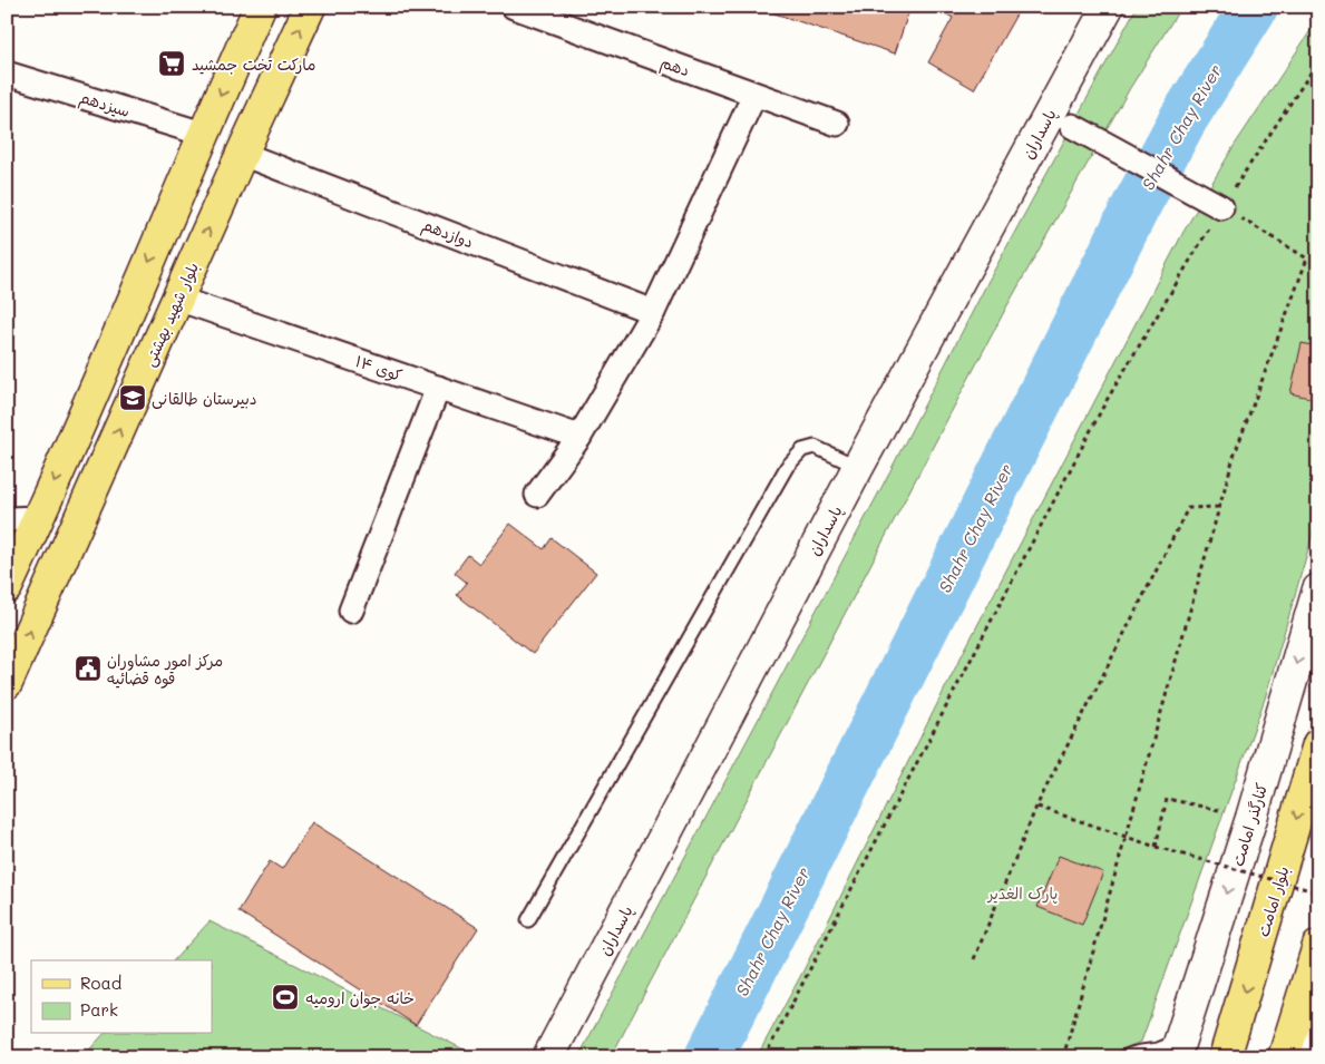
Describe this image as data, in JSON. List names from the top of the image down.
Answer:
{
  "streets": {
    "main road": [
      "پاسداران",
      "بلوار شهید بهشتی",
      "کنارگذر امامت",
      "بلوار امامت"
    ],
    "street": [
      "دهم",
      "سیزدهم",
      "دوازدهم",
      "کوی ۱۴"
    ]
  },
  "crossings": [
    ["دوازدهم", "بلوار شهید بهشتی"],
    ["بلوار شهید بهشتی", "کوی ۱۴"]
  ],
  "water": ["Shahr Chay River"],
  "parks": ["پارک الغدیر"],
  "places": {
    "supermarket": ["مارکت تخت جمشید"],
    "school or university": ["دبیرستان طالقانی"],
    "public building": ["مرکز امور مشاوران قوه قضائیه"],
    "sports": ["خانه جوان ارومیه"]
  },
  "legend": ["Road", "Park"]
}
